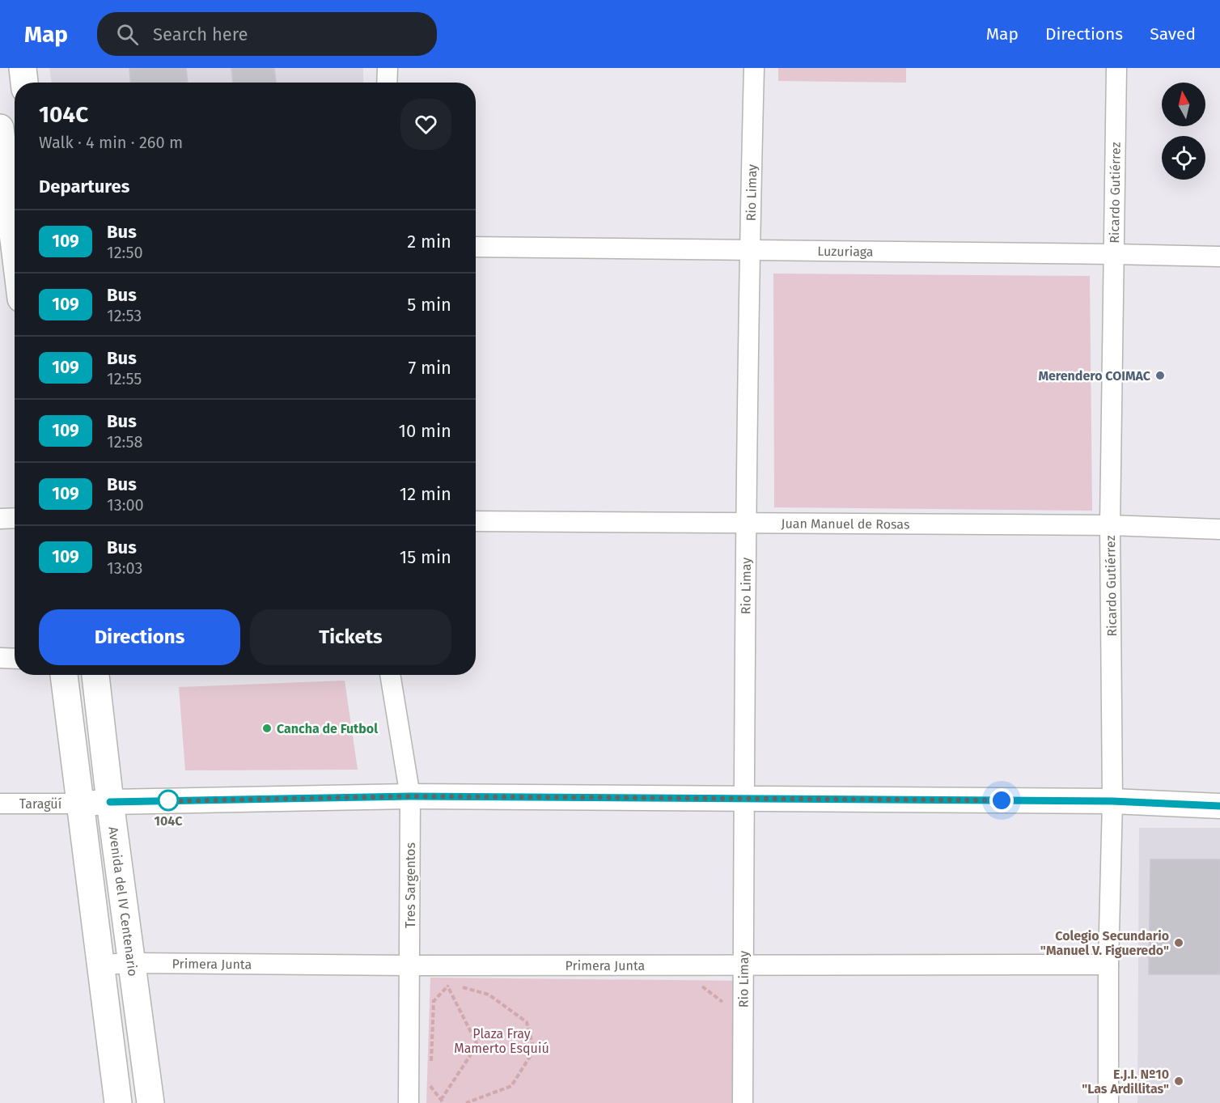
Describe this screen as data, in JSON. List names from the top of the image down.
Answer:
{
  "streets": {
    "main road": ["Avenida del IV Centenario"],
    "street": [
      "Rio Limay",
      "Ricardo Gutiérrez",
      "Luzuriaga",
      "Juan Manuel de Rosas",
      "Taragüí",
      "Tres Sargentos",
      "Primera Junta"
    ]
  },
  "crossings": [
    ["Rio Limay", "Luzuriaga"],
    ["Rio Limay", "Juan Manuel de Rosas"],
    ["Rio Limay", "Primera Junta"],
    ["Ricardo Gutiérrez", "Luzuriaga"],
    ["Ricardo Gutiérrez", "Juan Manuel de Rosas"],
    ["Ricardo Gutiérrez", "Primera Junta"],
    ["Tres Sargentos", "Primera Junta"],
    ["Avenida del IV Centenario", "Primera Junta"]
  ],
  "parks": ["Plaza Fray Mamerto Esquiú"],
  "places": [
    "Merendero COIMAC",
    "Cancha de Futbol",
    "104C",
    "Colegio Secundario \"Manuel V. Figueredo\"",
    "E.J.I. Nº10 \"Las Ardillitas\""
  ],
  "lines": ["bus line 109"],
  "north": "top",
  "page": {
    "header": "Map",
    "search": "Search here",
    "nav": ["Map", "Directions", "Saved"],
    "heading": [
      ["104C", "Walk · 4 min · 260 m"],
      "Departures"
    ],
    "list": [
      {
        "mark": "109",
        "name": "Bus",
        "note": "12:50",
        "value": "2 min"
      },
      {
        "mark": "109",
        "name": "Bus",
        "note": "12:53",
        "value": "5 min"
      },
      {
        "mark": "109",
        "name": "Bus",
        "note": "12:55",
        "value": "7 min"
      },
      {
        "mark": "109",
        "name": "Bus",
        "note": "12:58",
        "value": "10 min"
      },
      {
        "mark": "109",
        "name": "Bus",
        "note": "13:00",
        "value": "12 min"
      },
      {
        "mark": "109",
        "name": "Bus",
        "note": "13:03",
        "value": "15 min"
      }
    ],
    "buttons": ["Directions", "Tickets"]
  }
}
